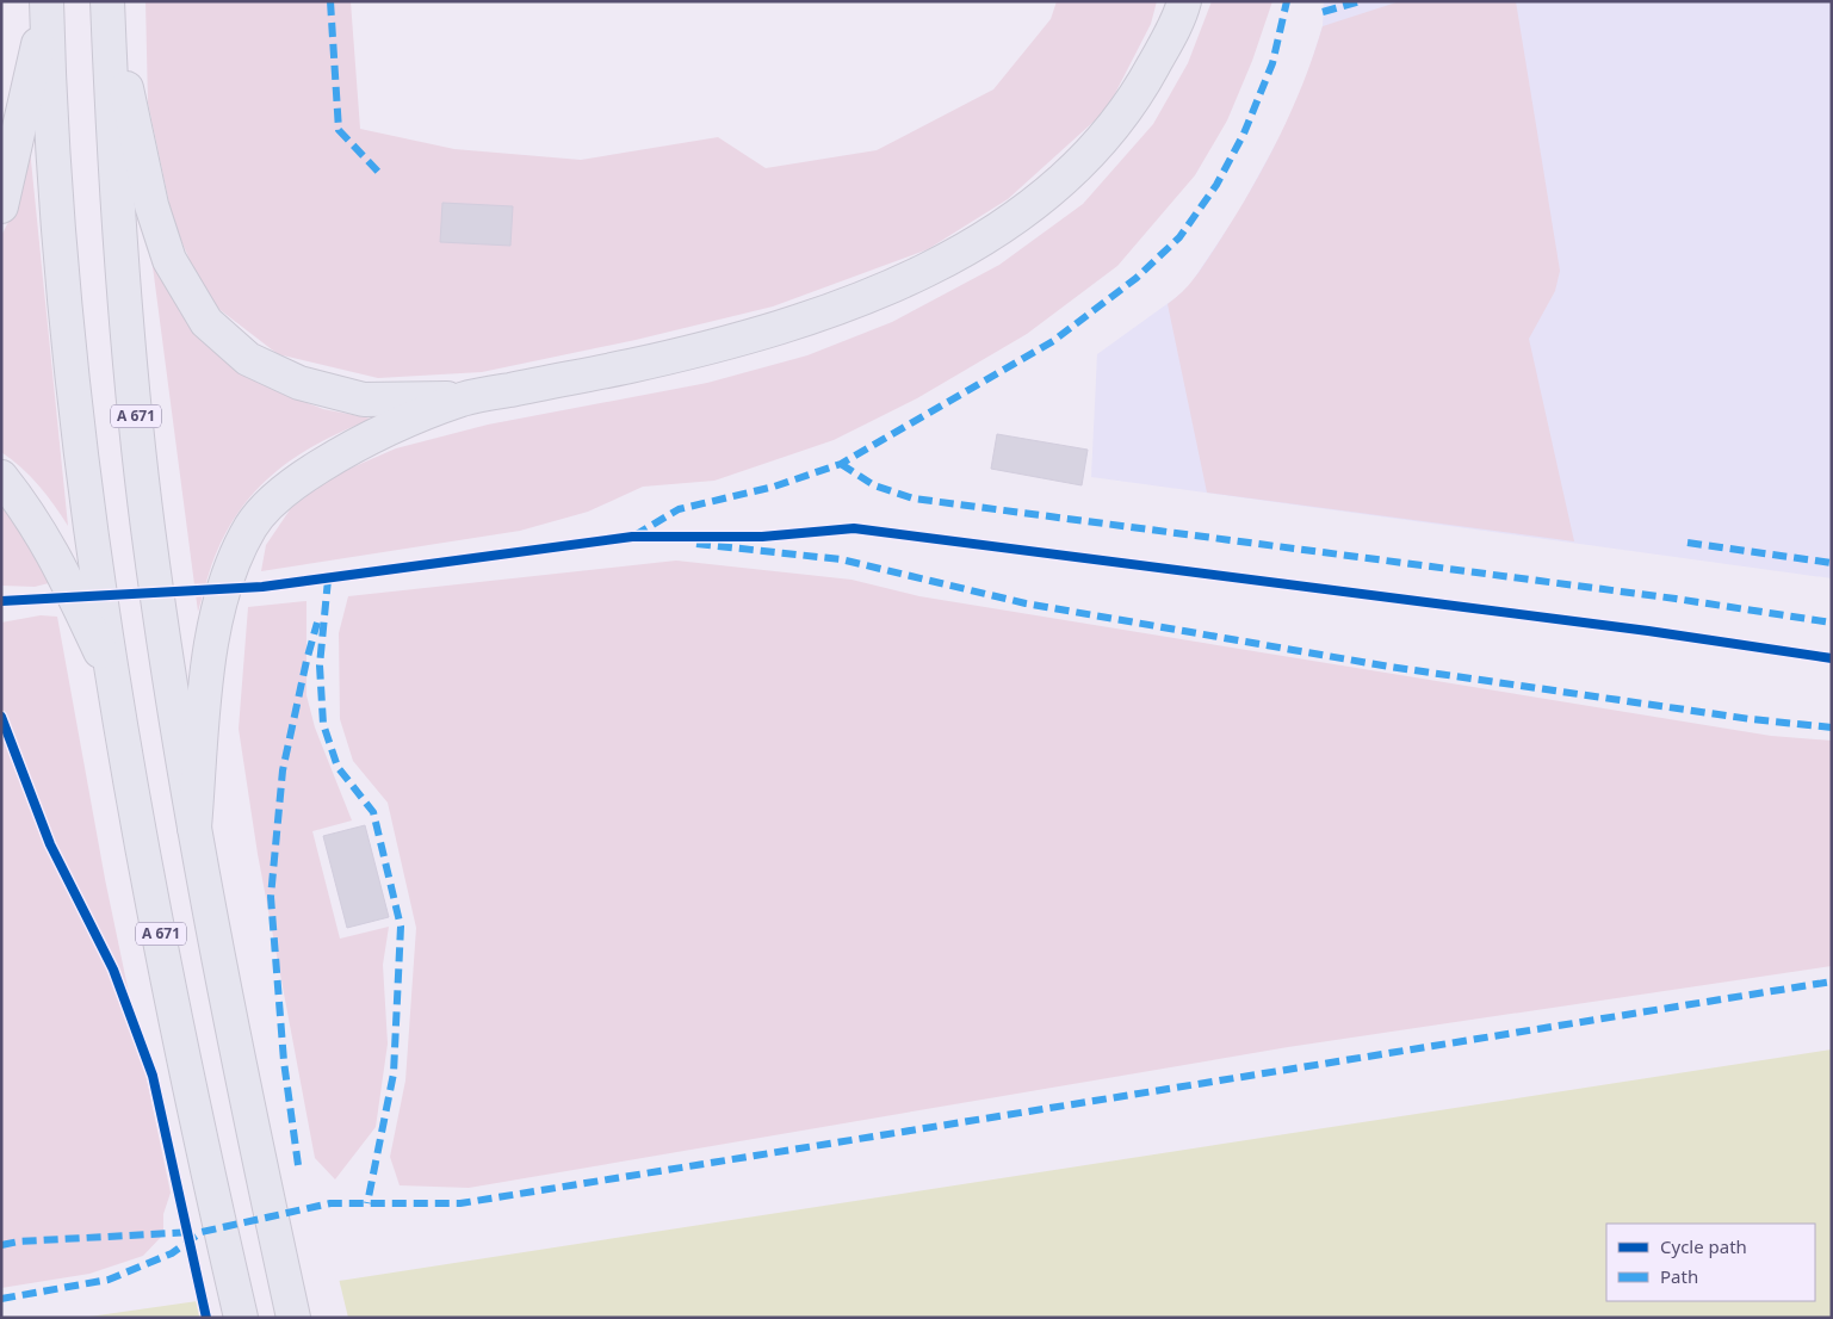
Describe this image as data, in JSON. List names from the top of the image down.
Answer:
{
  "streets": {
    "highway": ["A 671"]
  },
  "legend": ["Cycle path", "Path"]
}
